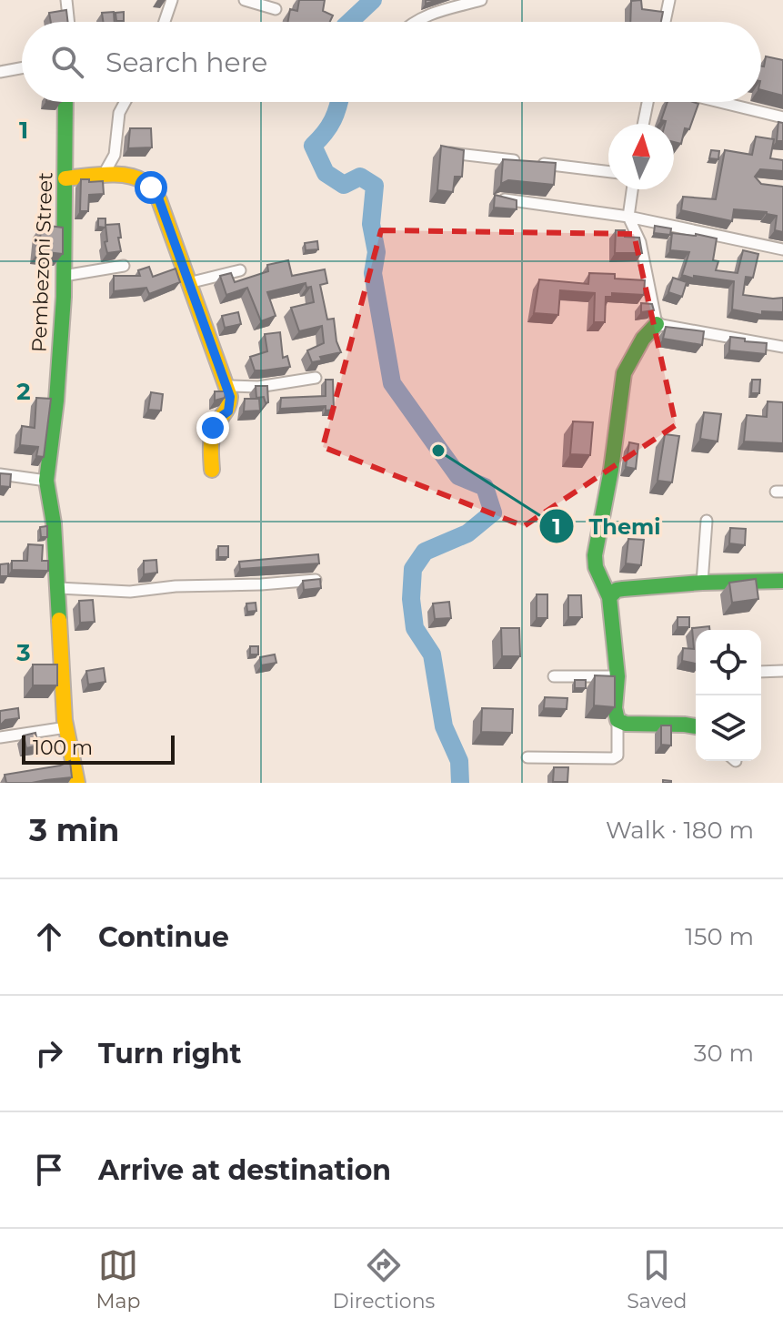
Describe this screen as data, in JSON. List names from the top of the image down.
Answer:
{
  "streets": {
    "street": ["Pembezoni Street"]
  },
  "places": ["Themi"],
  "scale_bar": "100 m",
  "north": "top",
  "page": {
    "search": "Search here",
    "scale": "100 m",
    "heading": ["3 min", "Walk · 180 m"],
    "list": [
      ["Continue", "150 m"],
      ["Turn right", "30 m"],
      "Arrive at destination"
    ],
    "nav": ["Map", "Directions", "Saved"]
  },
  "grid": {
    "rows": ["1", "2", "3"]
  }
}
